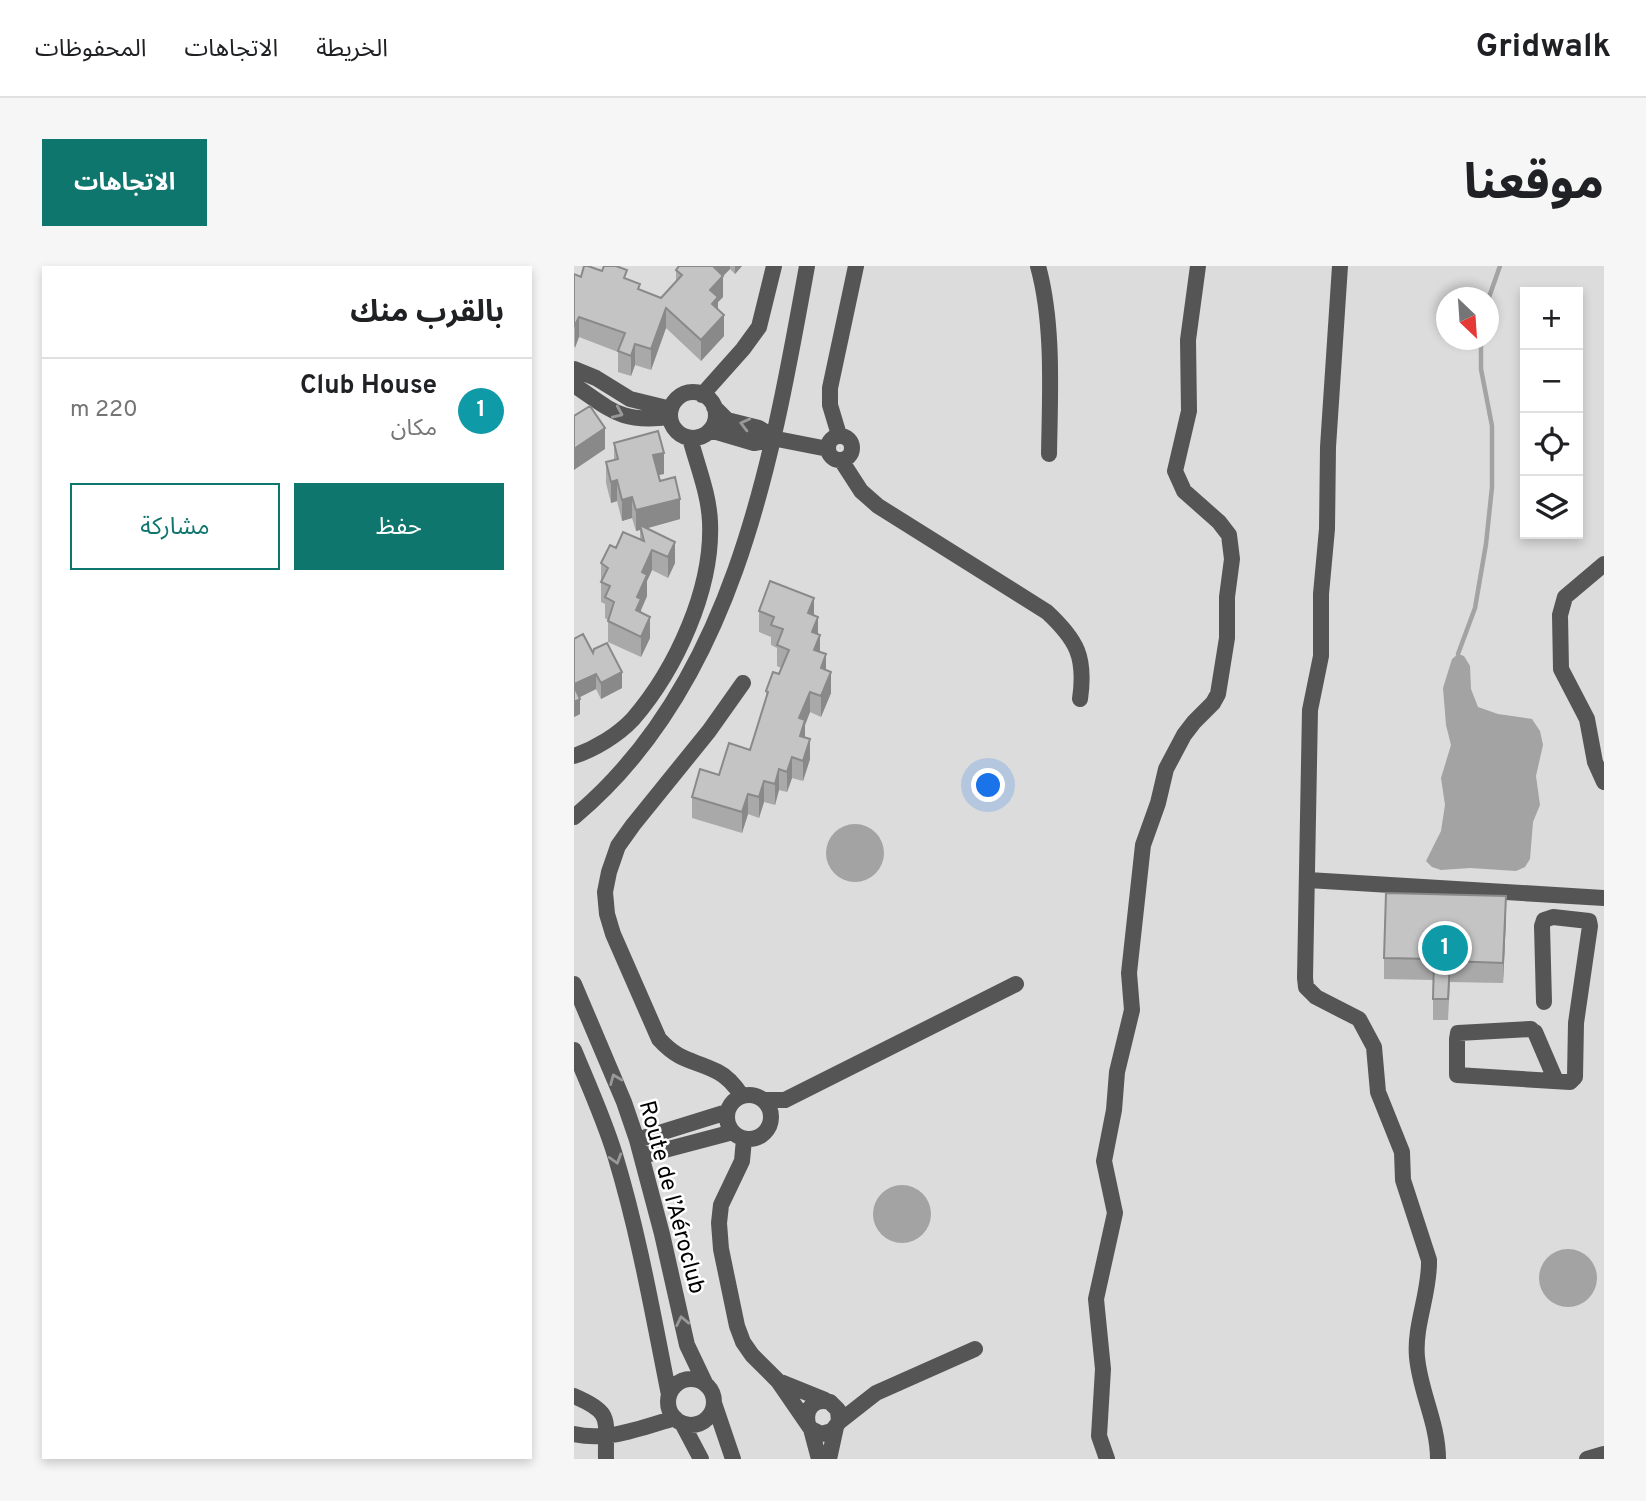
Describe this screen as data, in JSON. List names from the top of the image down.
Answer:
{
  "streets": {
    "street": ["Route de l’Aéroclub"]
  },
  "north": "bottom right",
  "page": {
    "header": "Gridwalk",
    "nav": ["الخريطة", "الاتجاهات", "المحفوظات"],
    "title": "موقعنا",
    "buttons": [
      "الاتجاهات",
      ["حفظ", "مشاركة"]
    ],
    "heading": "بالقرب منك",
    "map_buttons": ["+", "−"],
    "list": [
      {
        "mark": "1",
        "name": "Club House",
        "note": "مكان",
        "value": "220 m"
      }
    ],
    "pins": "1"
  }
}
